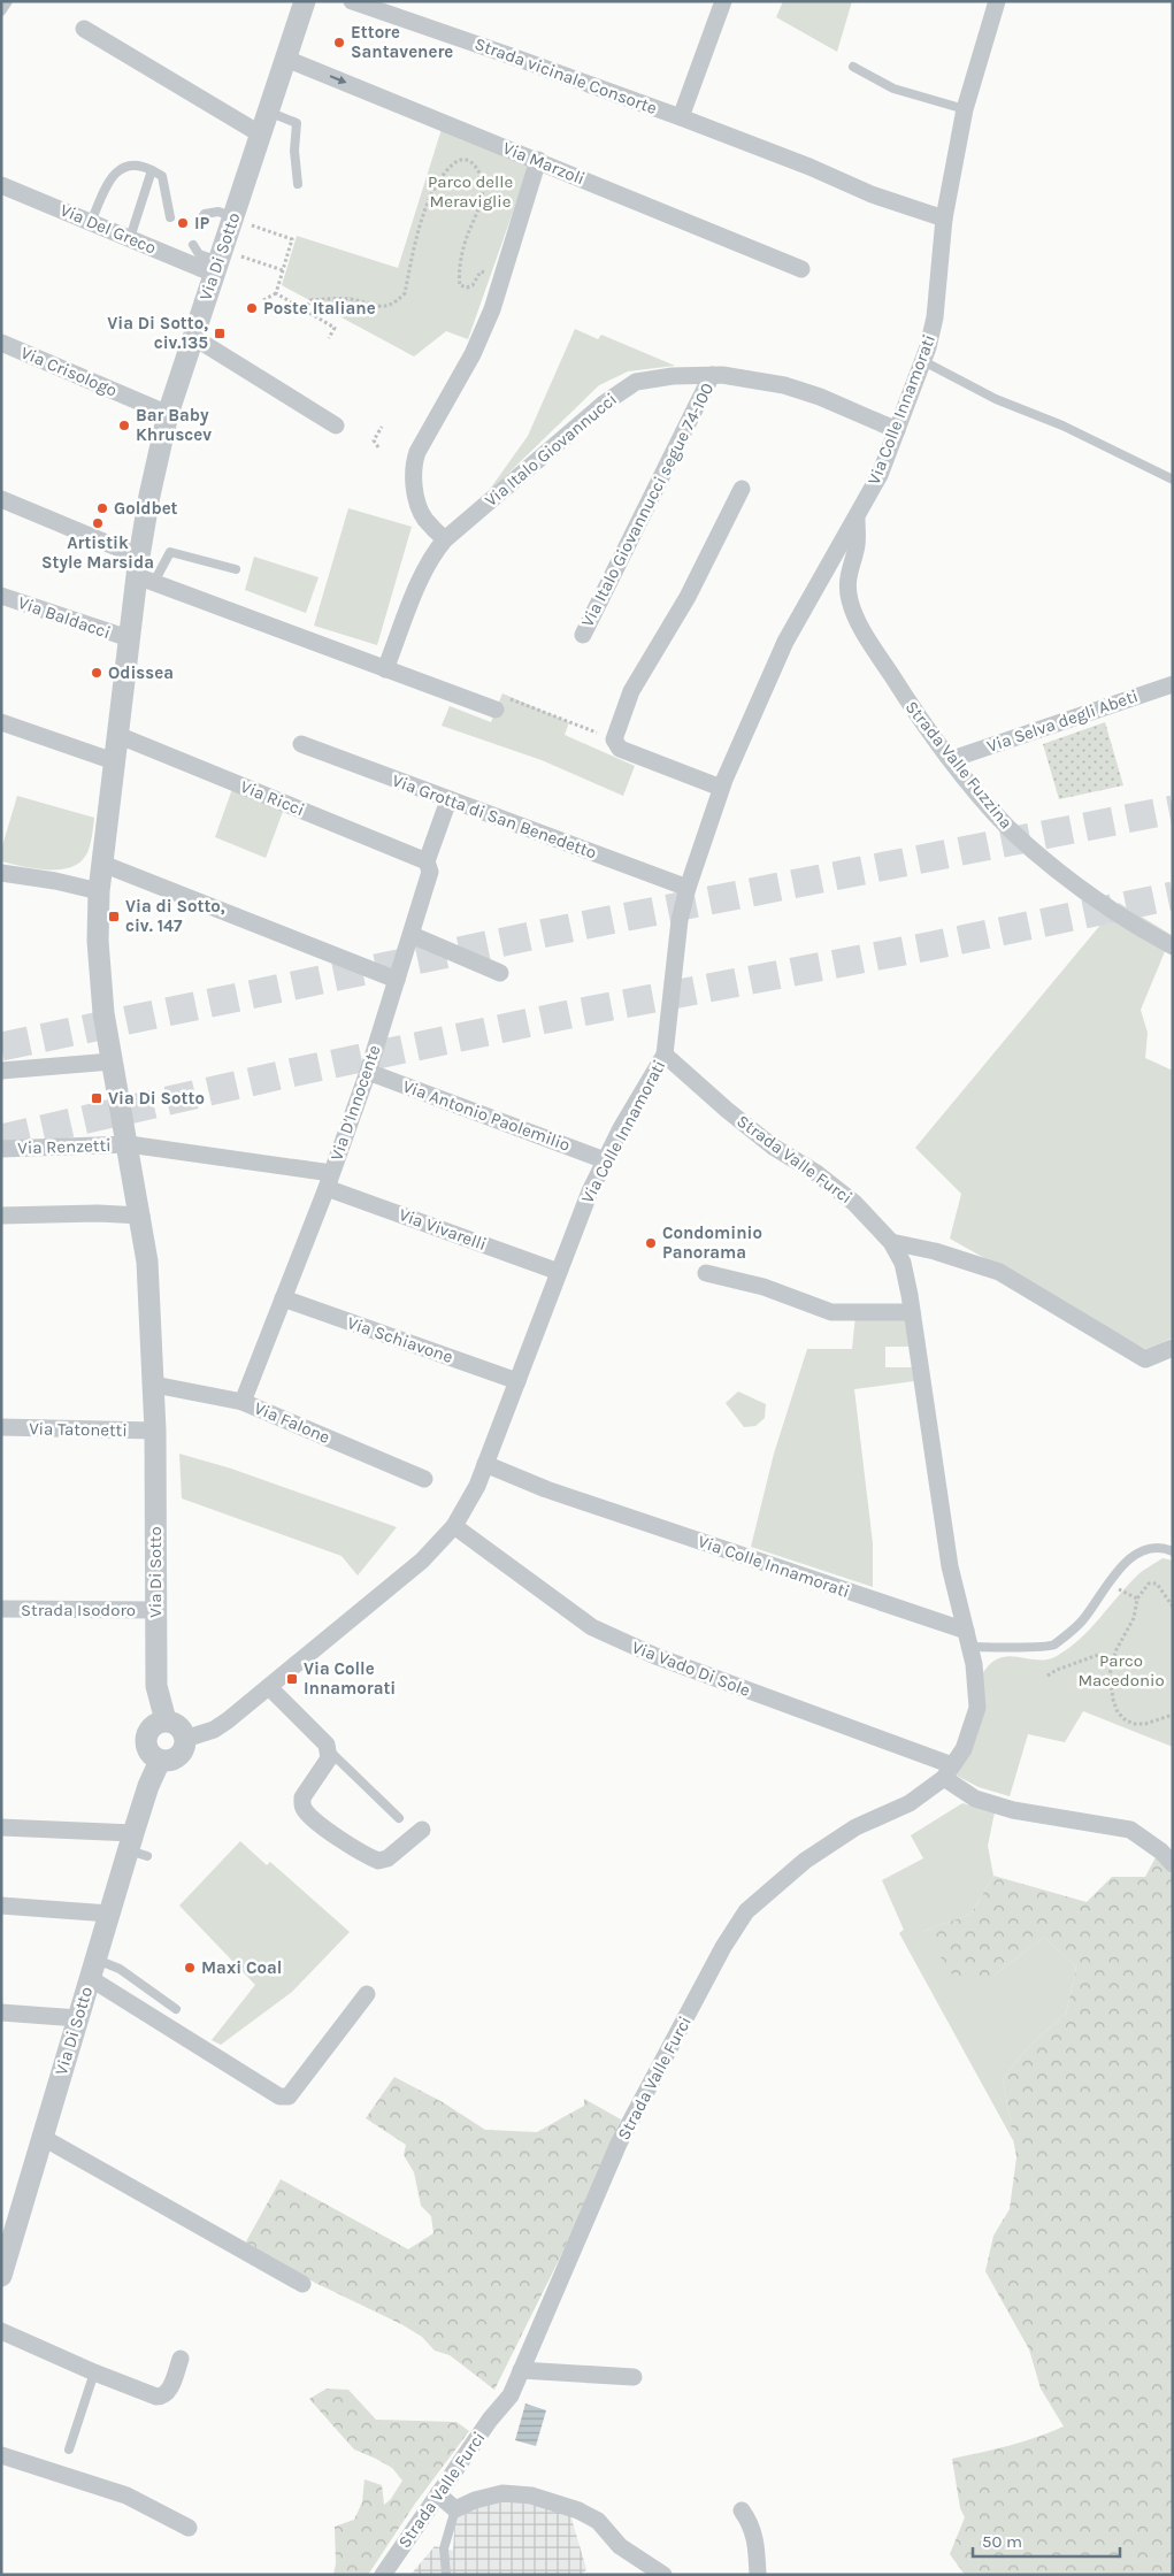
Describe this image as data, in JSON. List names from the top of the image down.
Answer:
{
  "streets": {
    "street": [
      "Strada vicinale Consorte",
      "Via Marzoli",
      "Via Del Greco",
      "Via Di Sotto",
      "Via Crisologo",
      "Via Colle Innamorati",
      "Via Italo Giovannucci",
      "Via Italo Giovannucci segue 74-100",
      "Via Baldacci",
      "Via Selva degli Abeti",
      "Strada Valle Fuzzina",
      "Via Ricci",
      "Via Grotta di San Benedetto",
      "Via D'Innocente",
      "Via Antonio Paolemilio",
      "Via Renzetti",
      "Strada Valle Furci",
      "Via Vivarelli",
      "Via Schiavone",
      "Via Falone",
      "Via Tatonetti",
      "Strada Isodoro",
      "Via Vado Di Sole"
    ]
  },
  "crossings": [
    ["Strada vicinale Consorte", "Via Colle Innamorati"],
    ["Via Marzoli", "Via Di Sotto"],
    ["Via Del Greco", "Via Di Sotto"],
    ["Via Di Sotto", "Via Crisologo"],
    ["Via Di Sotto", "Via Colle Innamorati"],
    ["Via Di Sotto", "Via Baldacci"],
    ["Via Di Sotto", "Via Ricci"],
    ["Via Di Sotto", "Via Renzetti"],
    ["Via Di Sotto", "Via Vivarelli"],
    ["Via Di Sotto", "Via Falone"],
    ["Via Di Sotto", "Via Tatonetti"],
    ["Via Di Sotto", "Strada Isodoro"],
    ["Via Colle Innamorati", "Via Italo Giovannucci"],
    ["Via Colle Innamorati", "Strada Valle Fuzzina"],
    ["Via Colle Innamorati", "Via Grotta di San Benedetto"],
    ["Via Colle Innamorati", "Via Antonio Paolemilio"],
    ["Via Colle Innamorati", "Strada Valle Furci"],
    ["Via Colle Innamorati", "Via Vivarelli"],
    ["Via Colle Innamorati", "Via Schiavone"],
    ["Via Colle Innamorati", "Via Vado Di Sole"],
    ["Via Italo Giovannucci", "Via Italo Giovannucci segue 74-100"],
    ["Via Selva degli Abeti", "Strada Valle Fuzzina"],
    ["Via Ricci", "Via D'Innocente"],
    ["Via Grotta di San Benedetto", "Via D'Innocente"],
    ["Via D'Innocente", "Via Antonio Paolemilio"],
    ["Via D'Innocente", "Via Vivarelli"],
    ["Via D'Innocente", "Via Schiavone"],
    ["Via D'Innocente", "Via Falone"],
    ["Via Renzetti", "Via Vivarelli"],
    ["Strada Valle Furci", "Via Vado Di Sole"]
  ],
  "one_way": ["Via Marzoli"],
  "parks": ["Parco delle Meraviglie", "Parco Macedonio"],
  "places": {
    "other": [
      "Ettore Santavenere",
      "IP",
      "Poste Italiane",
      "Bar Baby Khruscev",
      "Goldbet",
      "Artistik Style Marsida",
      "Odissea",
      "Condominio Panorama",
      "Maxi Coal"
    ],
    "transit": [
      "Via Di Sotto, civ.135",
      "Via di Sotto, civ. 147",
      "Via Di Sotto",
      "Via Colle Innamorati"
    ]
  },
  "scale_bar": "50 m"
}
